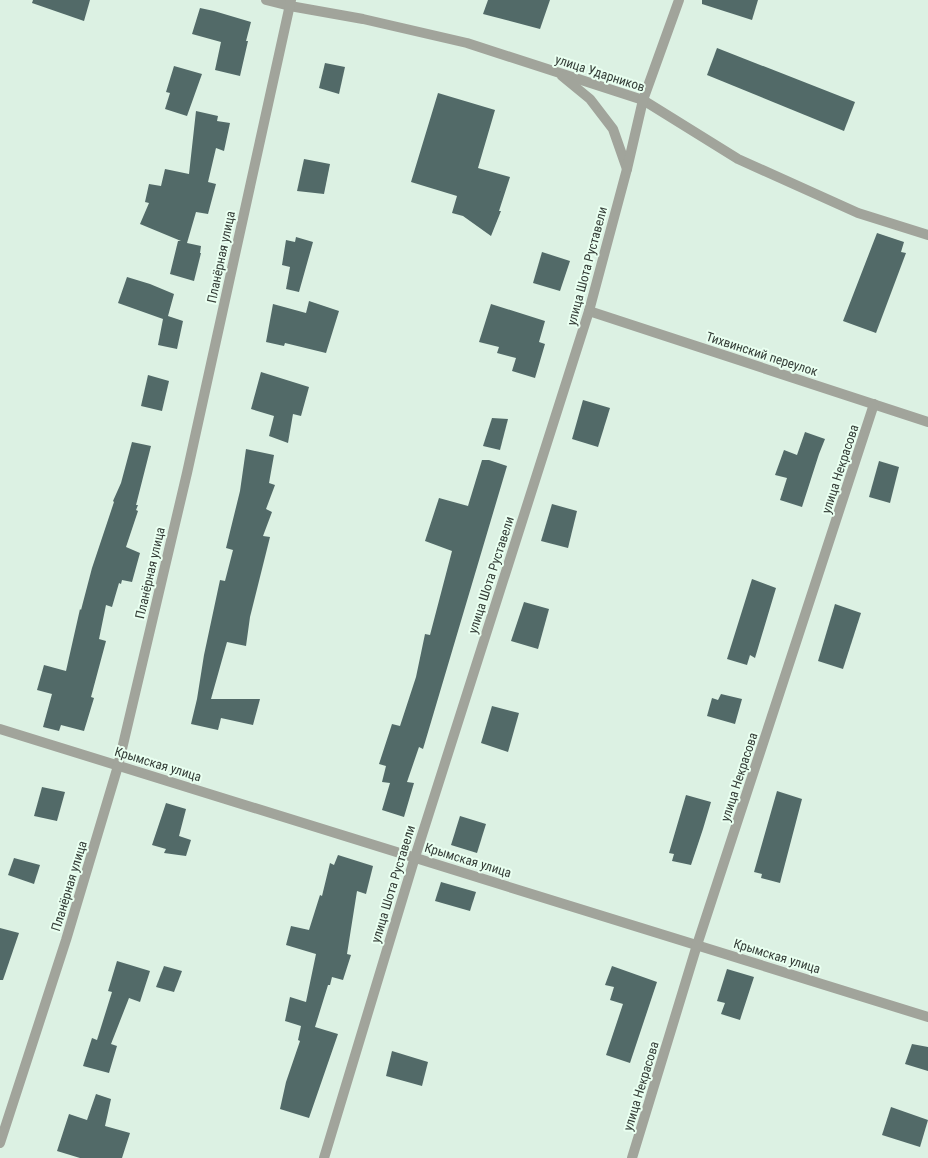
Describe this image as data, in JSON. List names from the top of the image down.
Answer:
{
  "streets": {
    "street": [
      "улица Ударников",
      "Планёрная улица",
      "улица Шота Руставели",
      "Тихвинский переулок",
      "улица Некрасова",
      "Крымская улица"
    ]
  },
  "crossings": [
    ["улица Ударников", "Планёрная улица"],
    ["улица Ударников", "улица Шота Руставели"],
    ["Планёрная улица", "Крымская улица"],
    ["улица Шота Руставели", "Тихвинский переулок"],
    ["улица Шота Руставели", "Крымская улица"],
    ["Тихвинский переулок", "улица Некрасова"],
    ["улица Некрасова", "Крымская улица"]
  ]
}
